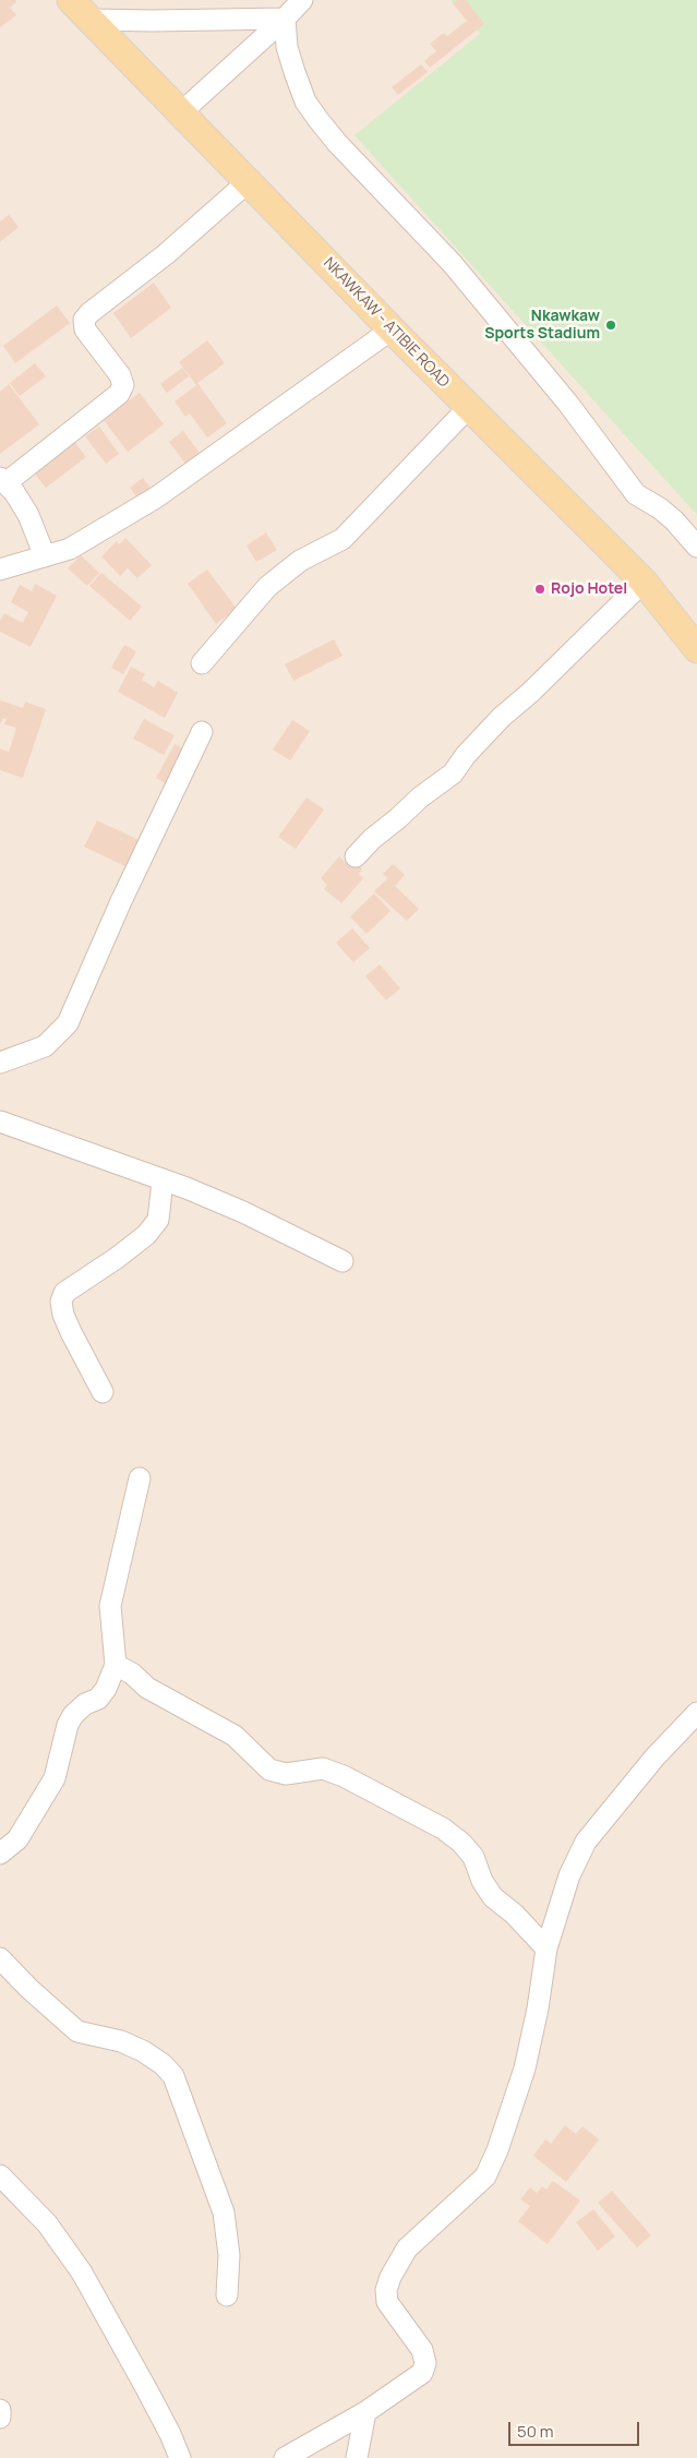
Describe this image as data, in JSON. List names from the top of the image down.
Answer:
{
  "streets": {
    "main road": ["NKAWKAW - ATIBIE ROAD"]
  },
  "places": ["Nkawkaw Sports Stadium", "Rojo Hotel"],
  "scale_bar": "50 m"
}
